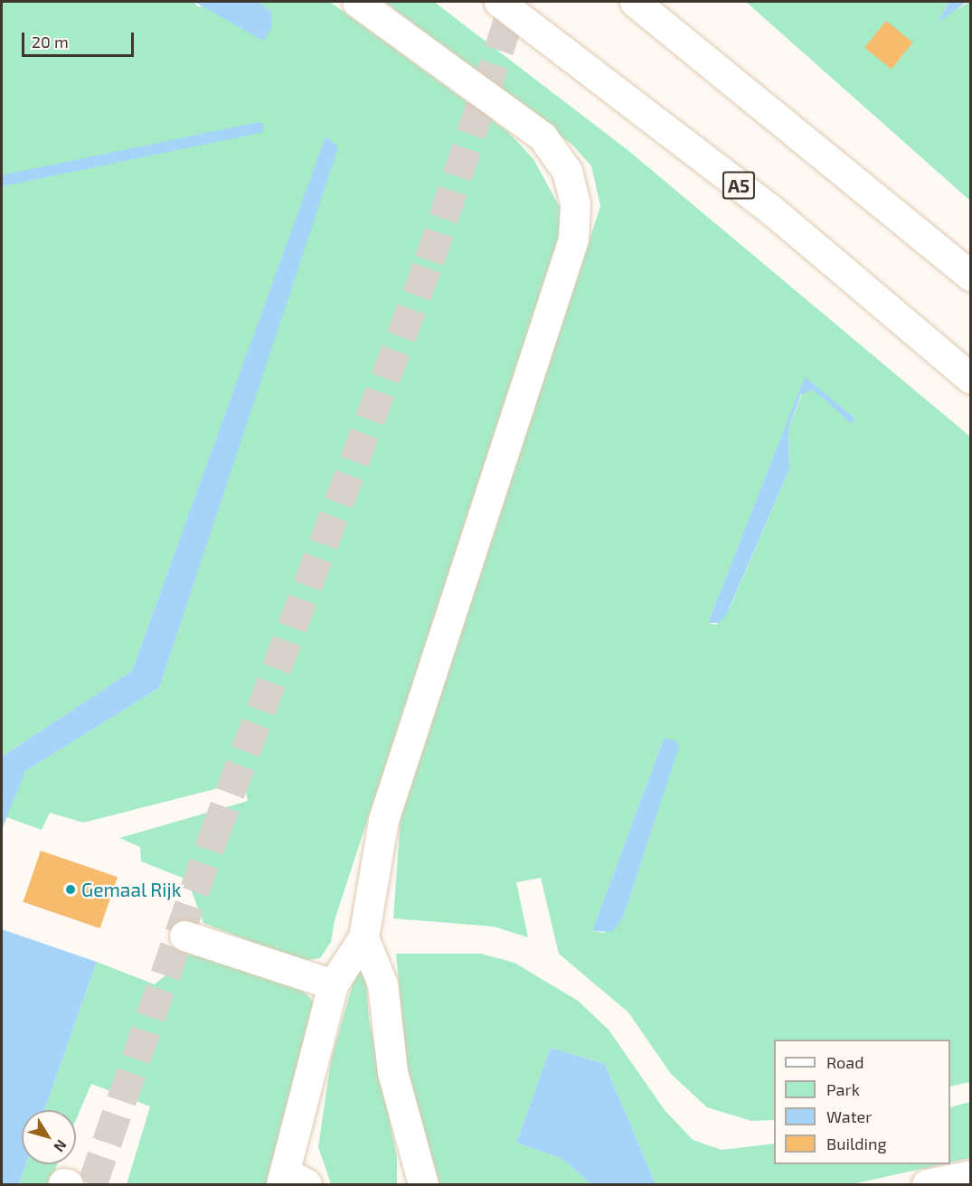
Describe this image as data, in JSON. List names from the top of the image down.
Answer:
{
  "streets": {
    "main road": ["A5"]
  },
  "places": ["Gemaal Rijk"],
  "legend": [
    "Road",
    "Park",
    "Water",
    "Building"
  ],
  "scale_bar": "20 m",
  "north": "bottom right"
}
